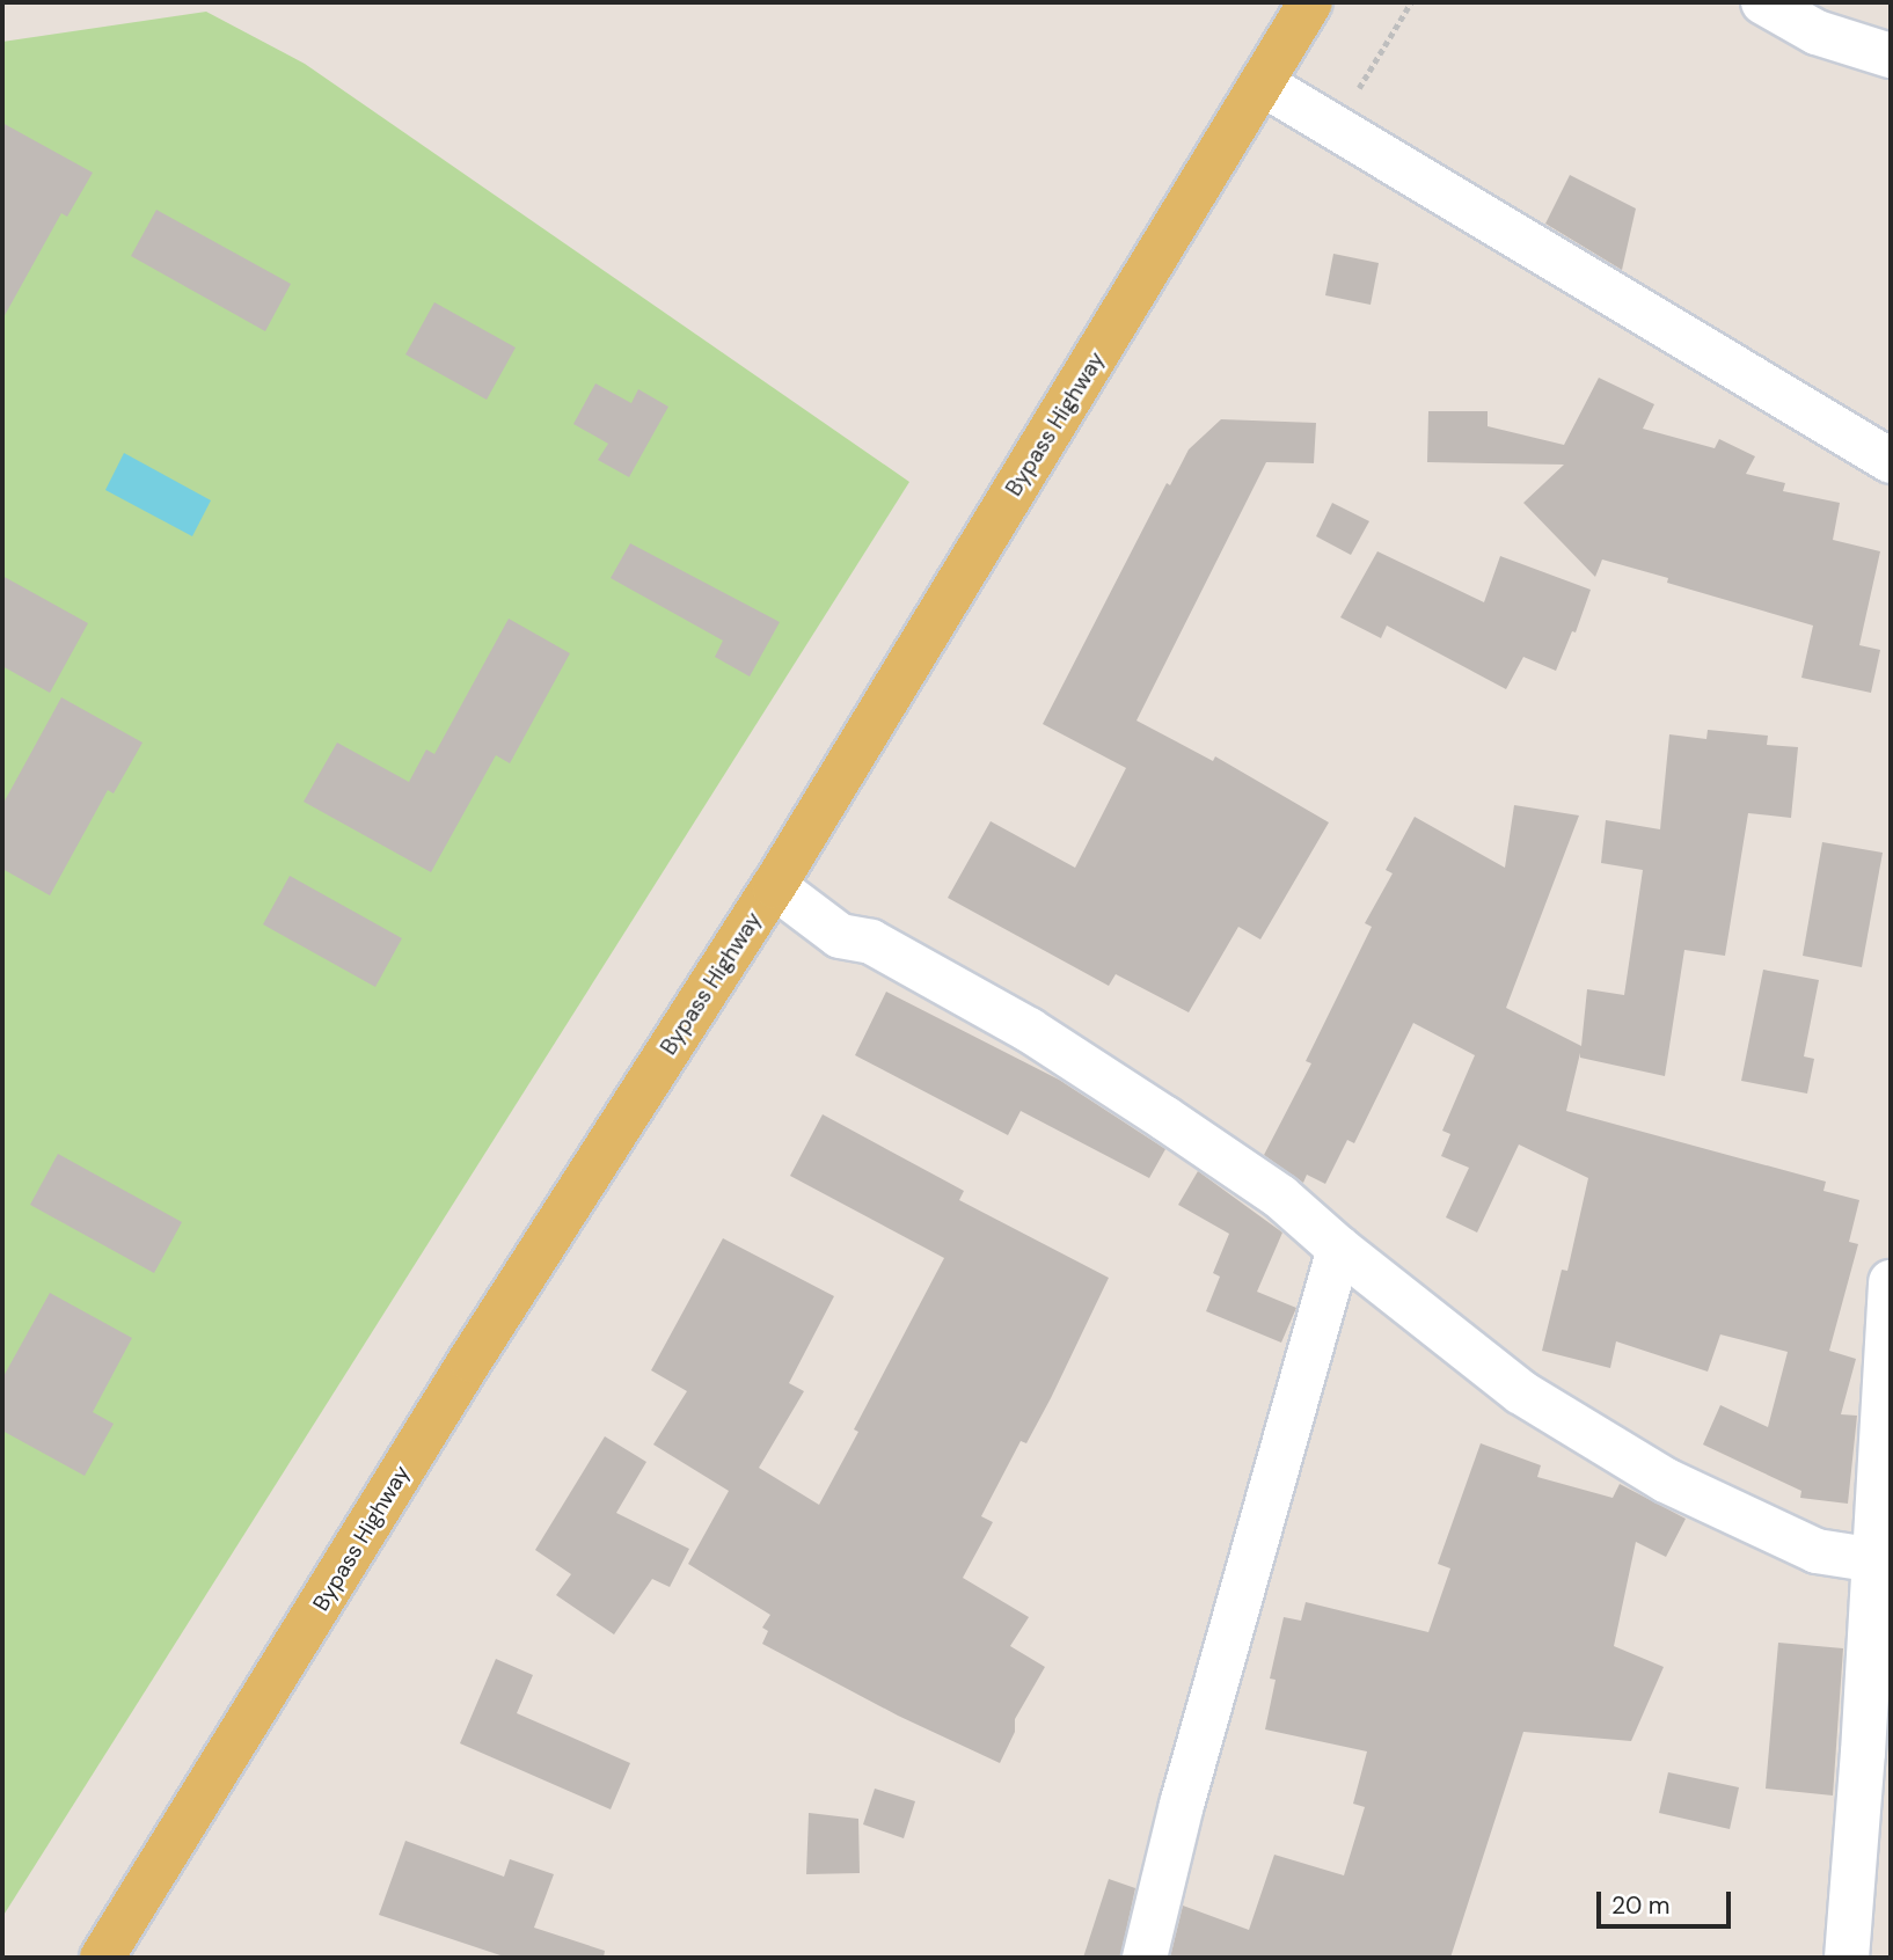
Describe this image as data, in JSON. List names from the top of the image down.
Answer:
{
  "streets": {
    "main road": ["Bypass Highway"]
  },
  "scale_bar": "20 m"
}
